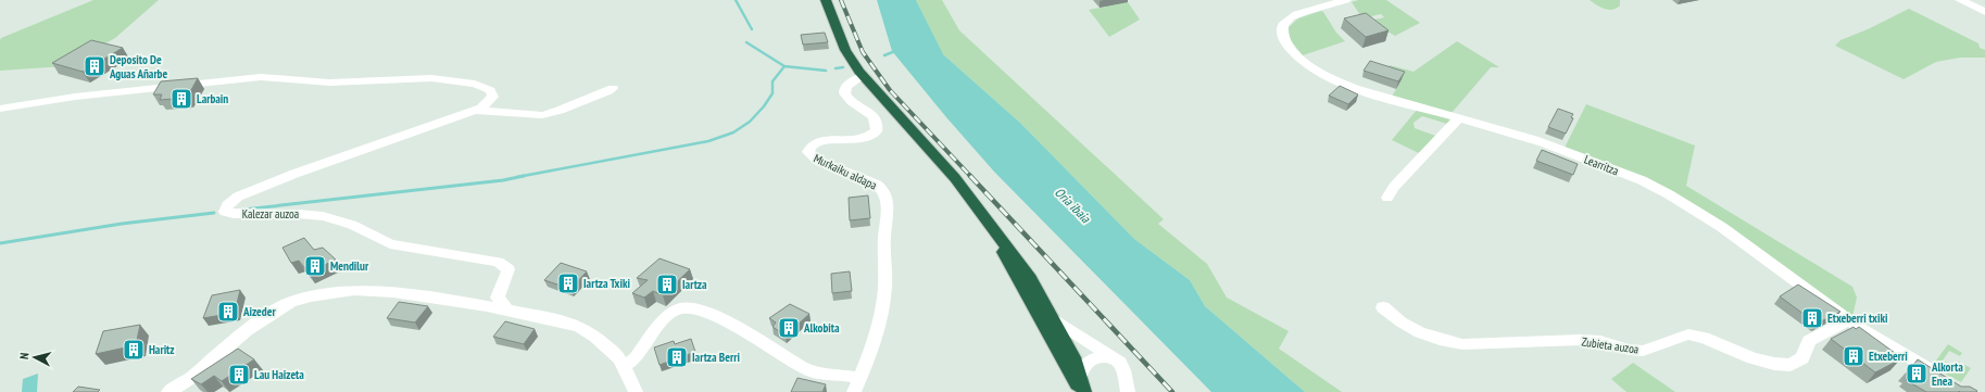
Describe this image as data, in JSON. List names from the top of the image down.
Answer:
{
  "streets": {
    "street": [
      "Learritza",
      "Murkaiku aldapa",
      "Kalezar auzoa",
      "Zubieta auzoa"
    ]
  },
  "crossings": [
    ["Learritza", "Zubieta auzoa"]
  ],
  "water": ["Oria ibaia"],
  "places": {
    "building": [
      "Deposito De Aguas Añarbe",
      "Larbain",
      "Mendilur",
      "Iartza Txiki",
      "Iartza",
      "Aizeder",
      "Etxeberri txiki",
      "Alkobita",
      "Haritz",
      "Etxeberri",
      "Iartza Berri",
      "Alkorta Enea",
      "Lau Haizeta"
    ]
  },
  "north": "left"
}
